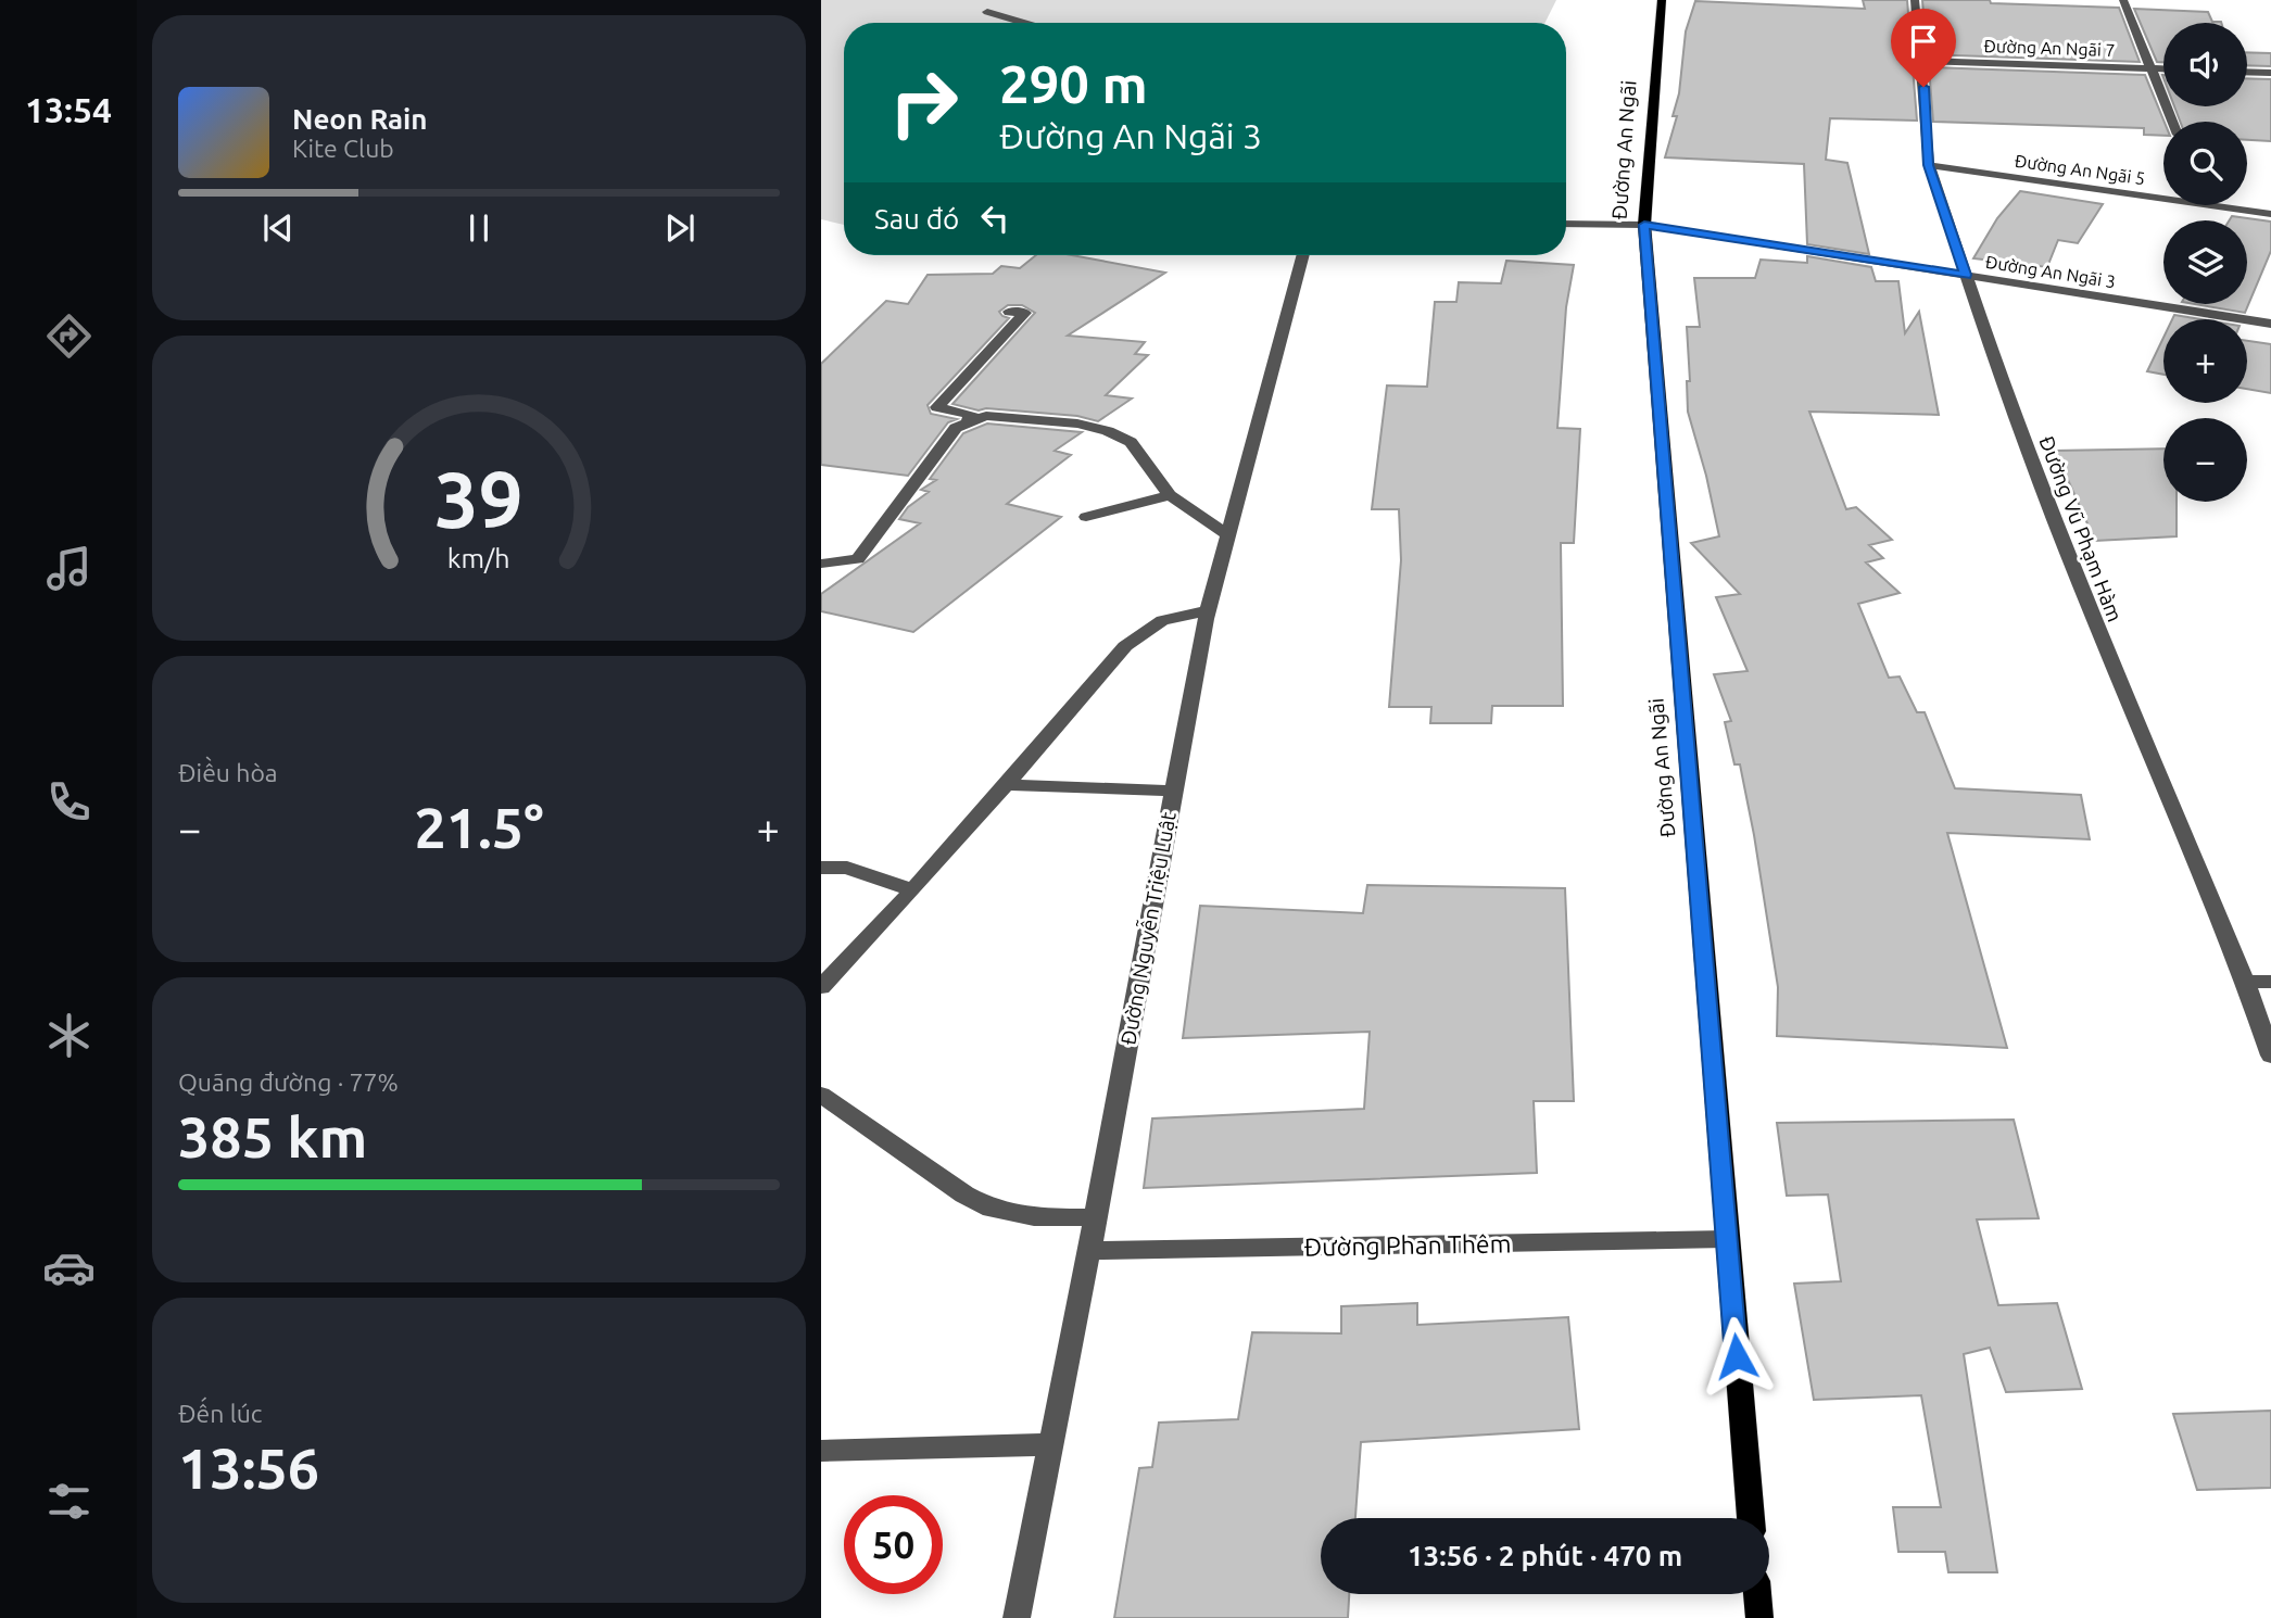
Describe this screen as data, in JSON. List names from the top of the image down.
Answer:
{
  "streets": {
    "main road": ["Đường An Ngãi"],
    "street": [
      "Đường An Ngãi 7",
      "Đường An Ngãi 5",
      "Đường An Ngãi 3",
      "Đường Vũ Phạm Hàm",
      "Đường Nguyễn Triệu Luật",
      "Đường Phan Thêm"
    ]
  },
  "crossings": [
    ["Đường An Ngãi 7", "Đường Vũ Phạm Hàm"],
    ["Đường An Ngãi", "Đường An Ngãi 3"],
    ["Đường An Ngãi", "Đường Phan Thêm"],
    ["Đường An Ngãi 5", "Đường Vũ Phạm Hàm"],
    ["Đường An Ngãi 3", "Đường Vũ Phạm Hàm"],
    ["Đường Nguyễn Triệu Luật", "Đường Phan Thêm"]
  ],
  "page": {
    "tabs": "13:54",
    "map_buttons": ["+", "−"],
    "turn": ["290 m", "Đường An Ngãi 3"],
    "song": ["Neon Rain", "Kite Club"],
    "then": "Sau đó",
    "tile": [
      "Điều hòa",
      ["Quãng đường · 77%", "385 km"],
      ["Đến lúc", "13:56"]
    ],
    "heat": ["−", "21.5°", "+"],
    "limit": "50",
    "trip": "13:56 · 2 phút · 470 m",
    "gauge": ["39", "km/h"]
  }
}
